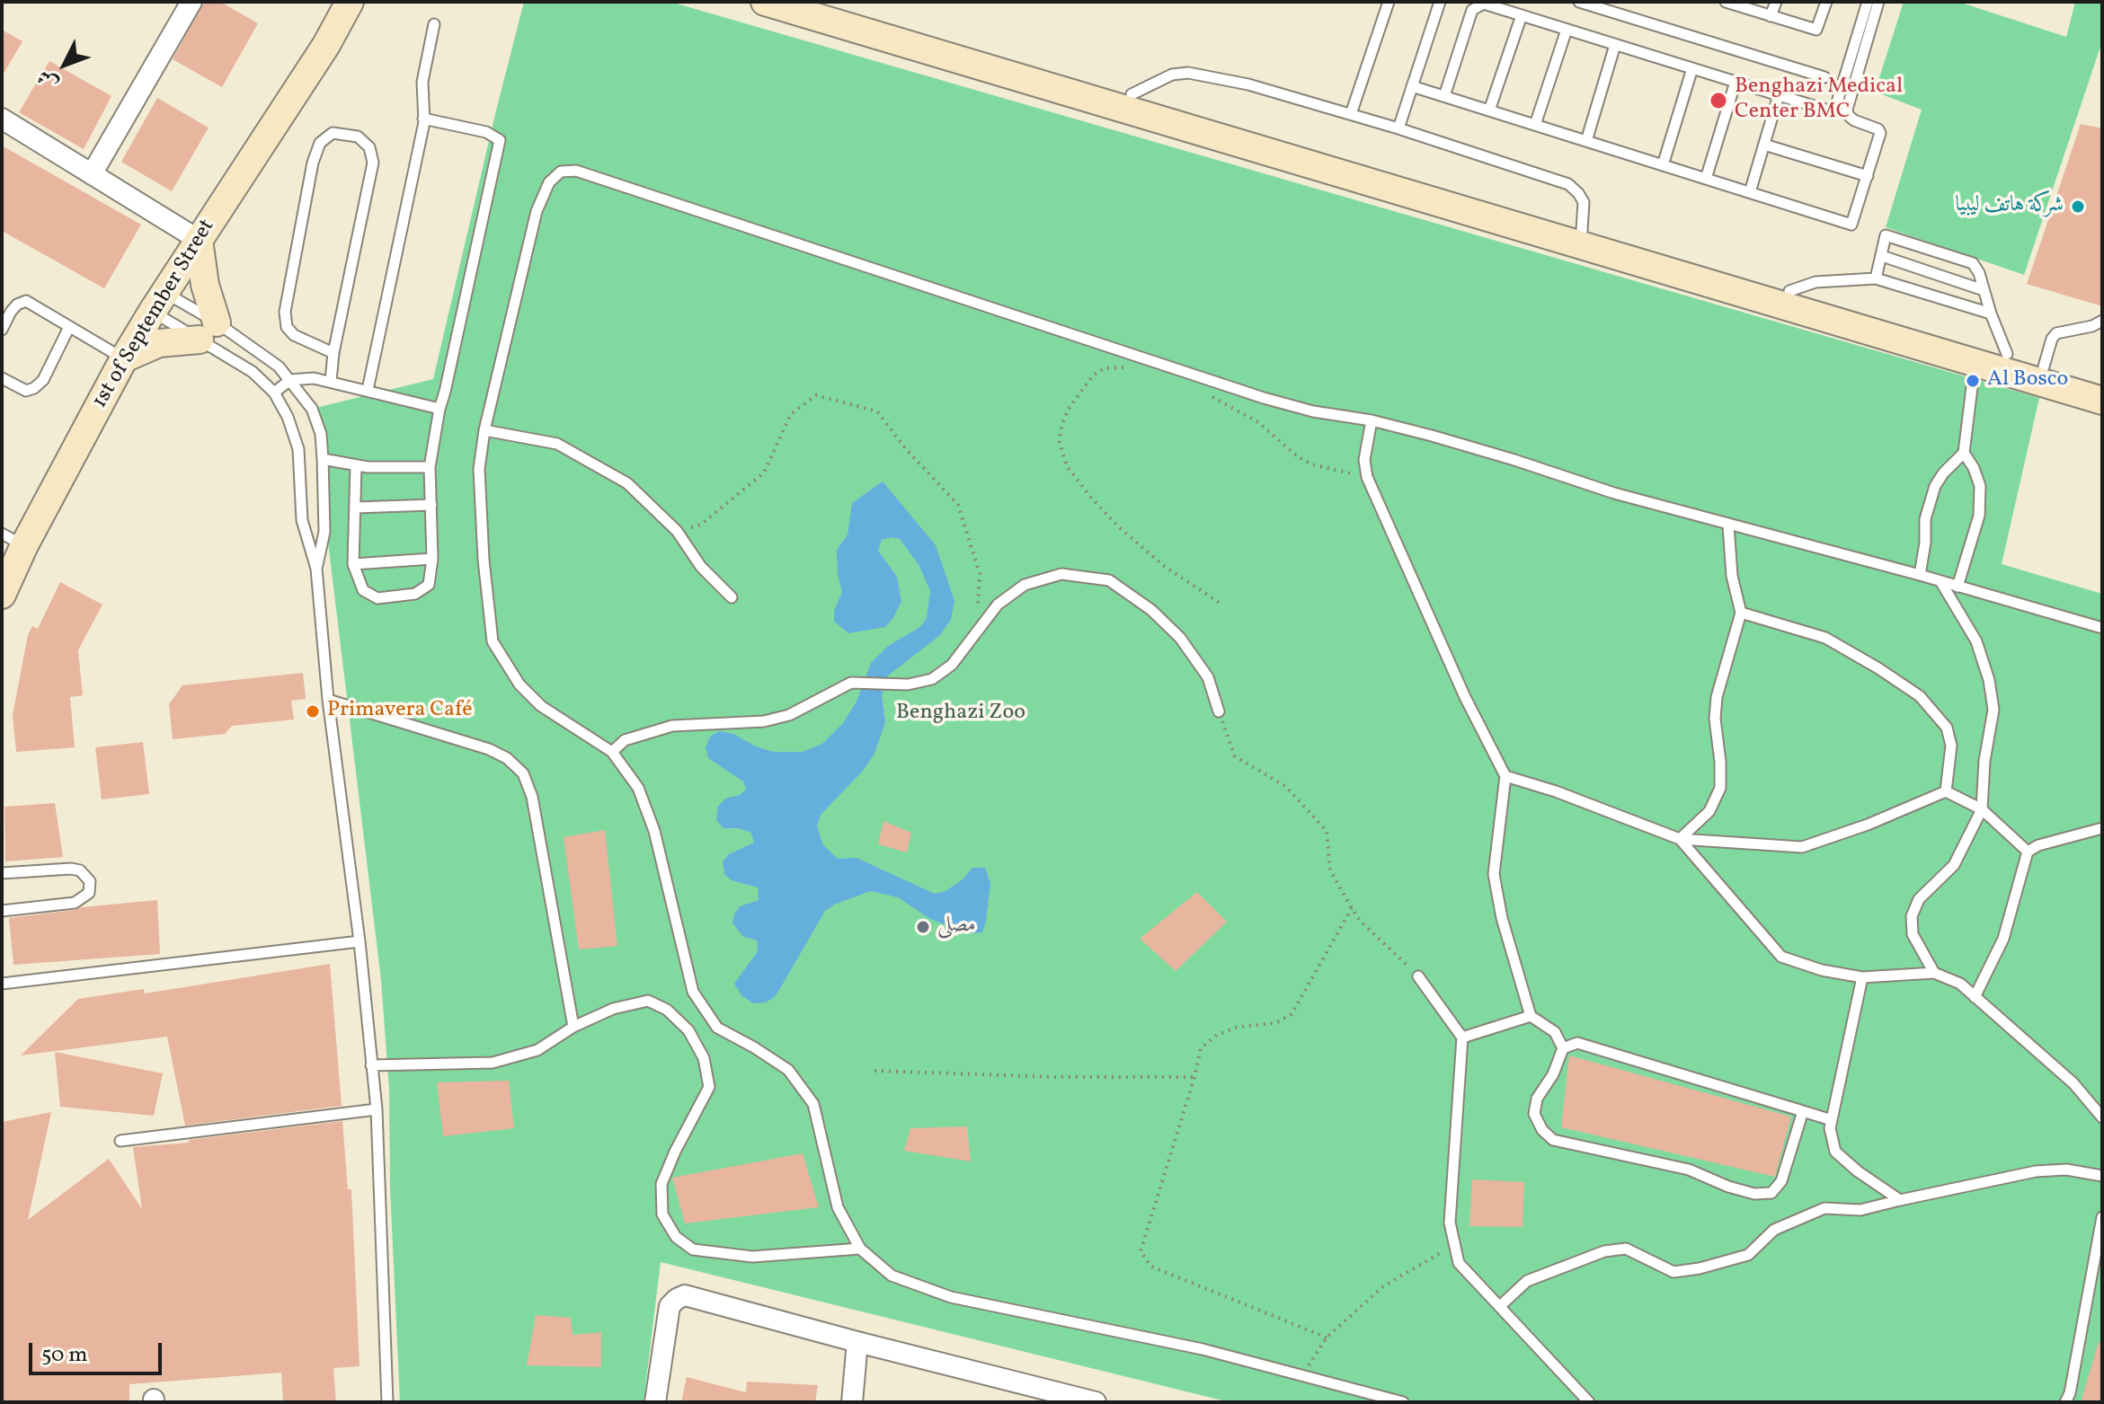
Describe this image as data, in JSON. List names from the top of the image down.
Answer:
{
  "streets": {
    "main road": ["1st of September Street"]
  },
  "parks": ["Benghazi Zoo"],
  "places": [
    "Benghazi Medical Center BMC",
    "شركة هاتف ليبيا",
    "Al Bosco",
    "Primavera Café",
    "مصلى"
  ],
  "scale_bar": "50 m",
  "north": "bottom left"
}
